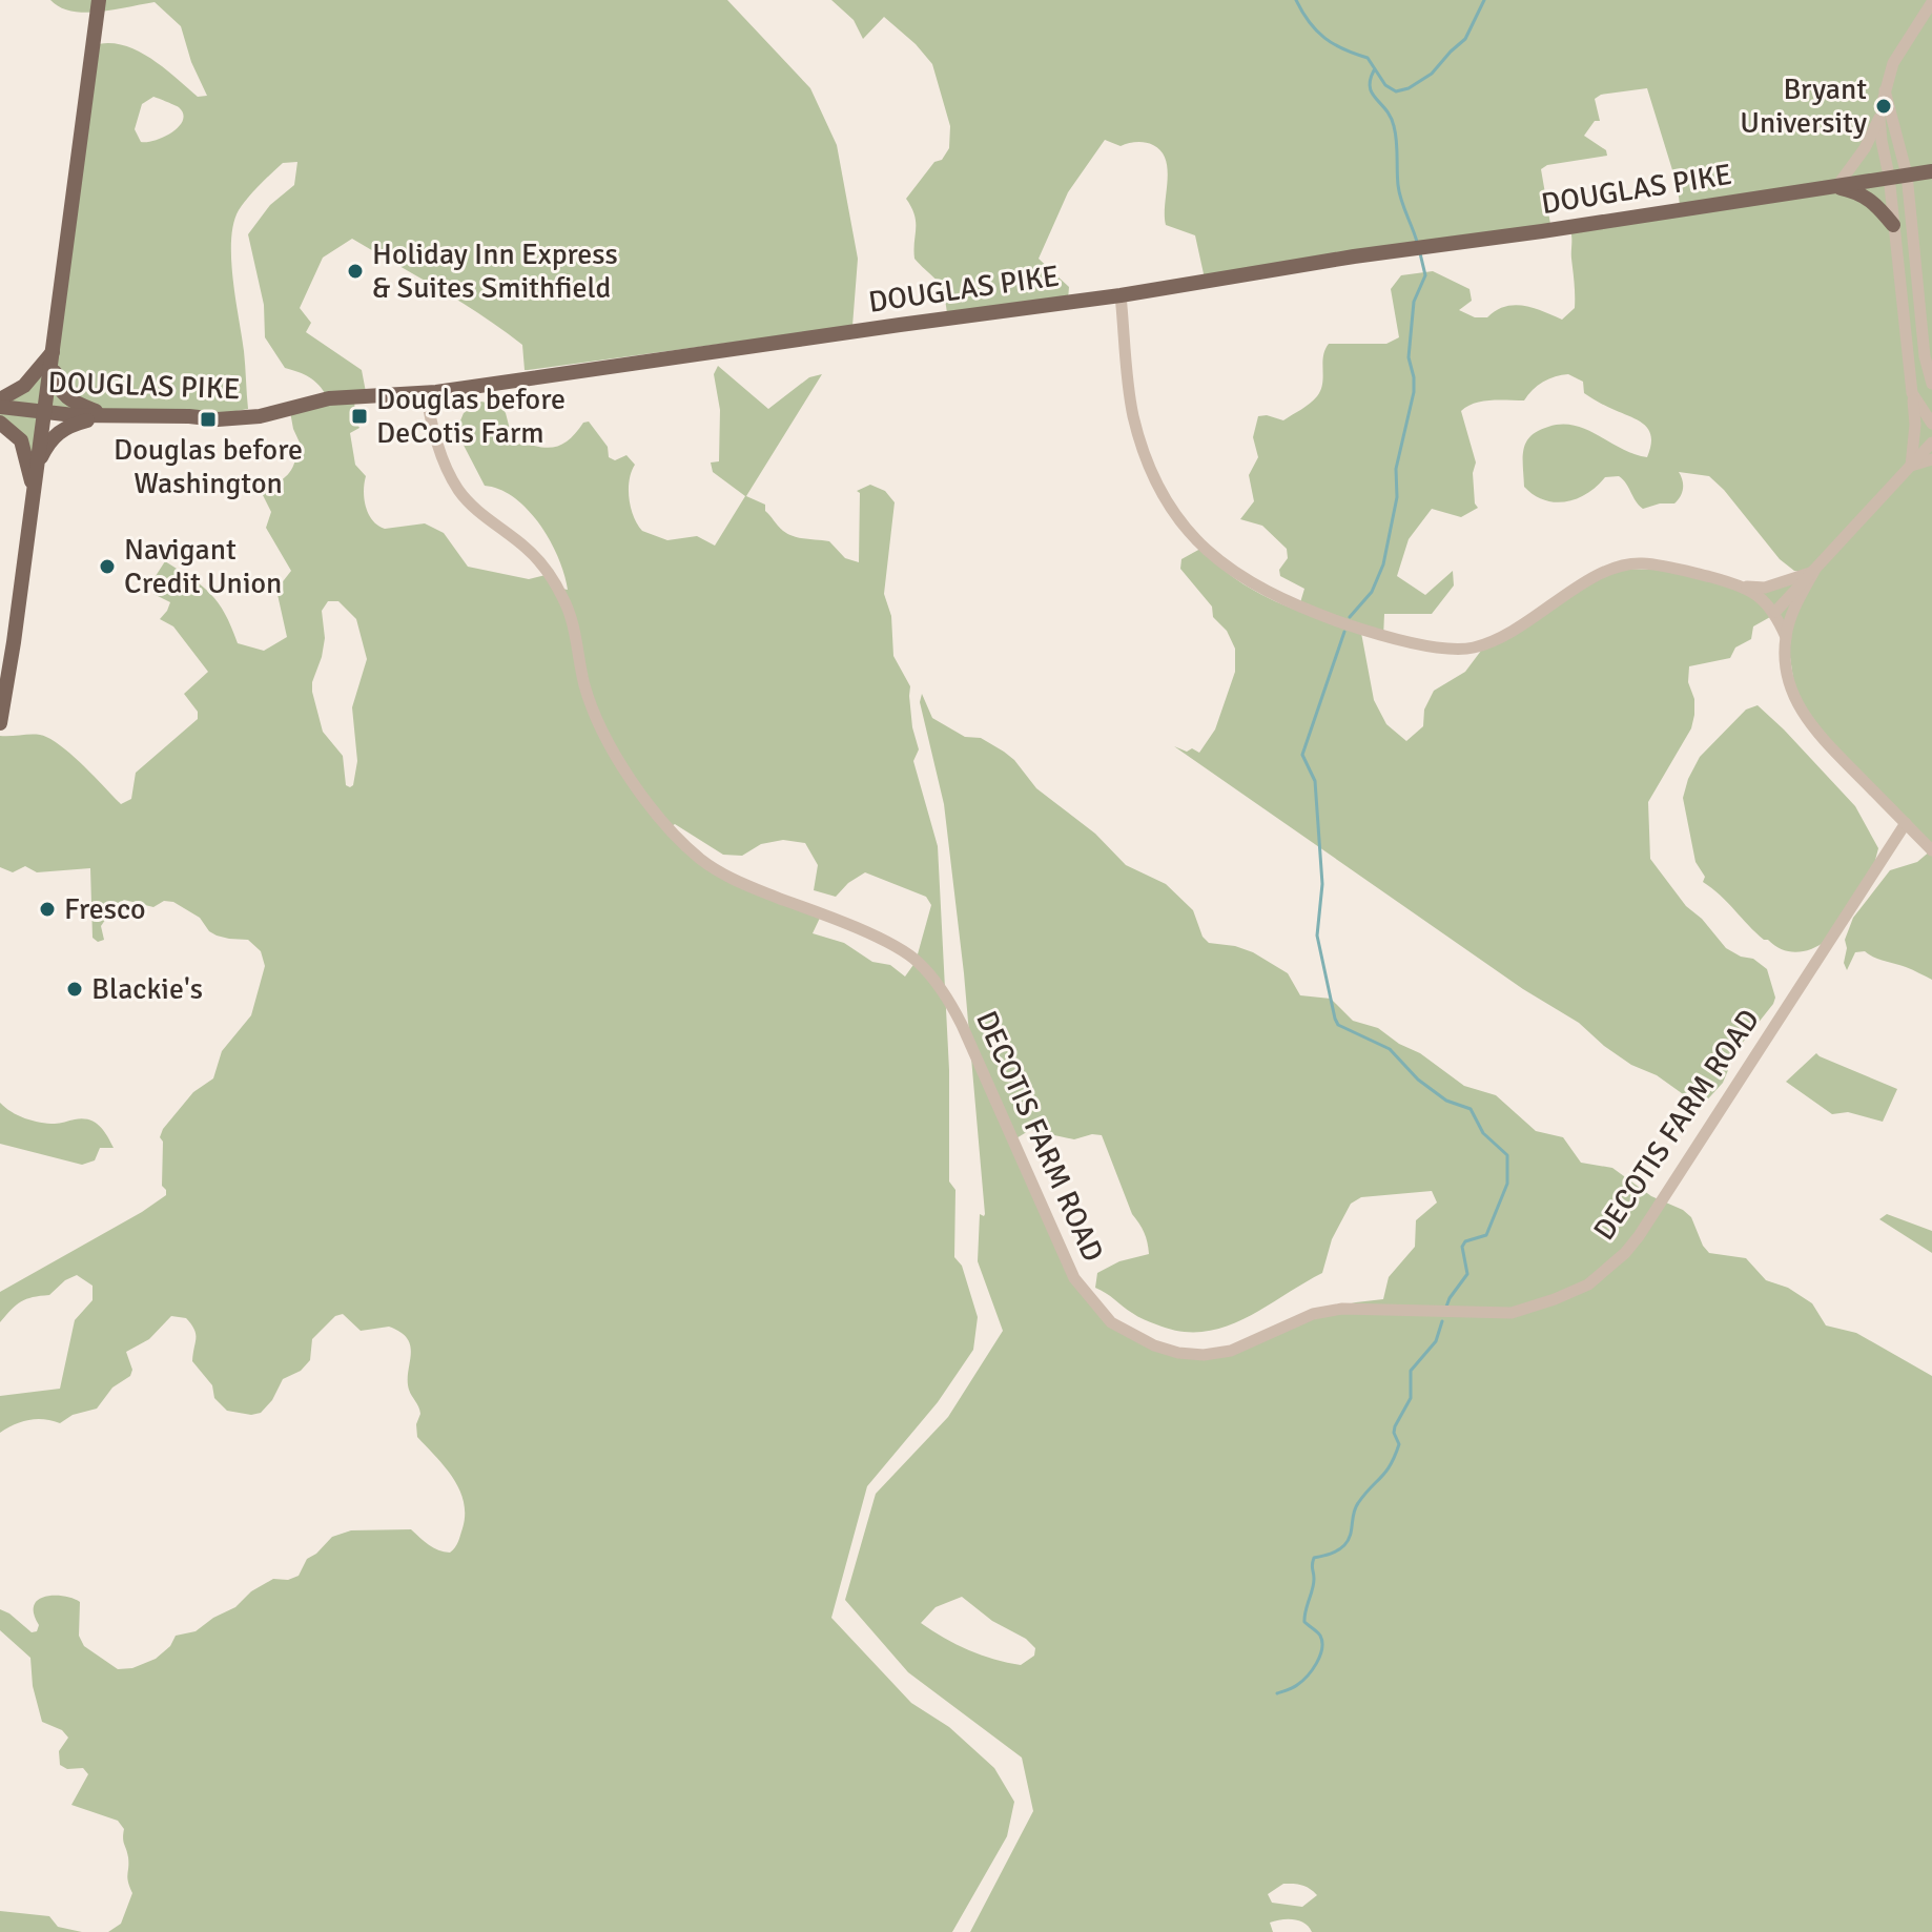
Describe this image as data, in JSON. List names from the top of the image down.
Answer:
{
  "streets": {
    "main road": ["DOUGLAS PIKE"],
    "street": ["DECOTIS FARM ROAD"]
  },
  "crossings": [
    ["DOUGLAS PIKE", "DECOTIS FARM ROAD"]
  ],
  "places": {
    "other": [
      "Bryant University",
      "Holiday Inn Express & Suites Smithfield",
      "Navigant Credit Union",
      "Fresco",
      "Blackie's"
    ],
    "transit": ["Douglas before DeCotis Farm", "Douglas before Washington"]
  }
}
